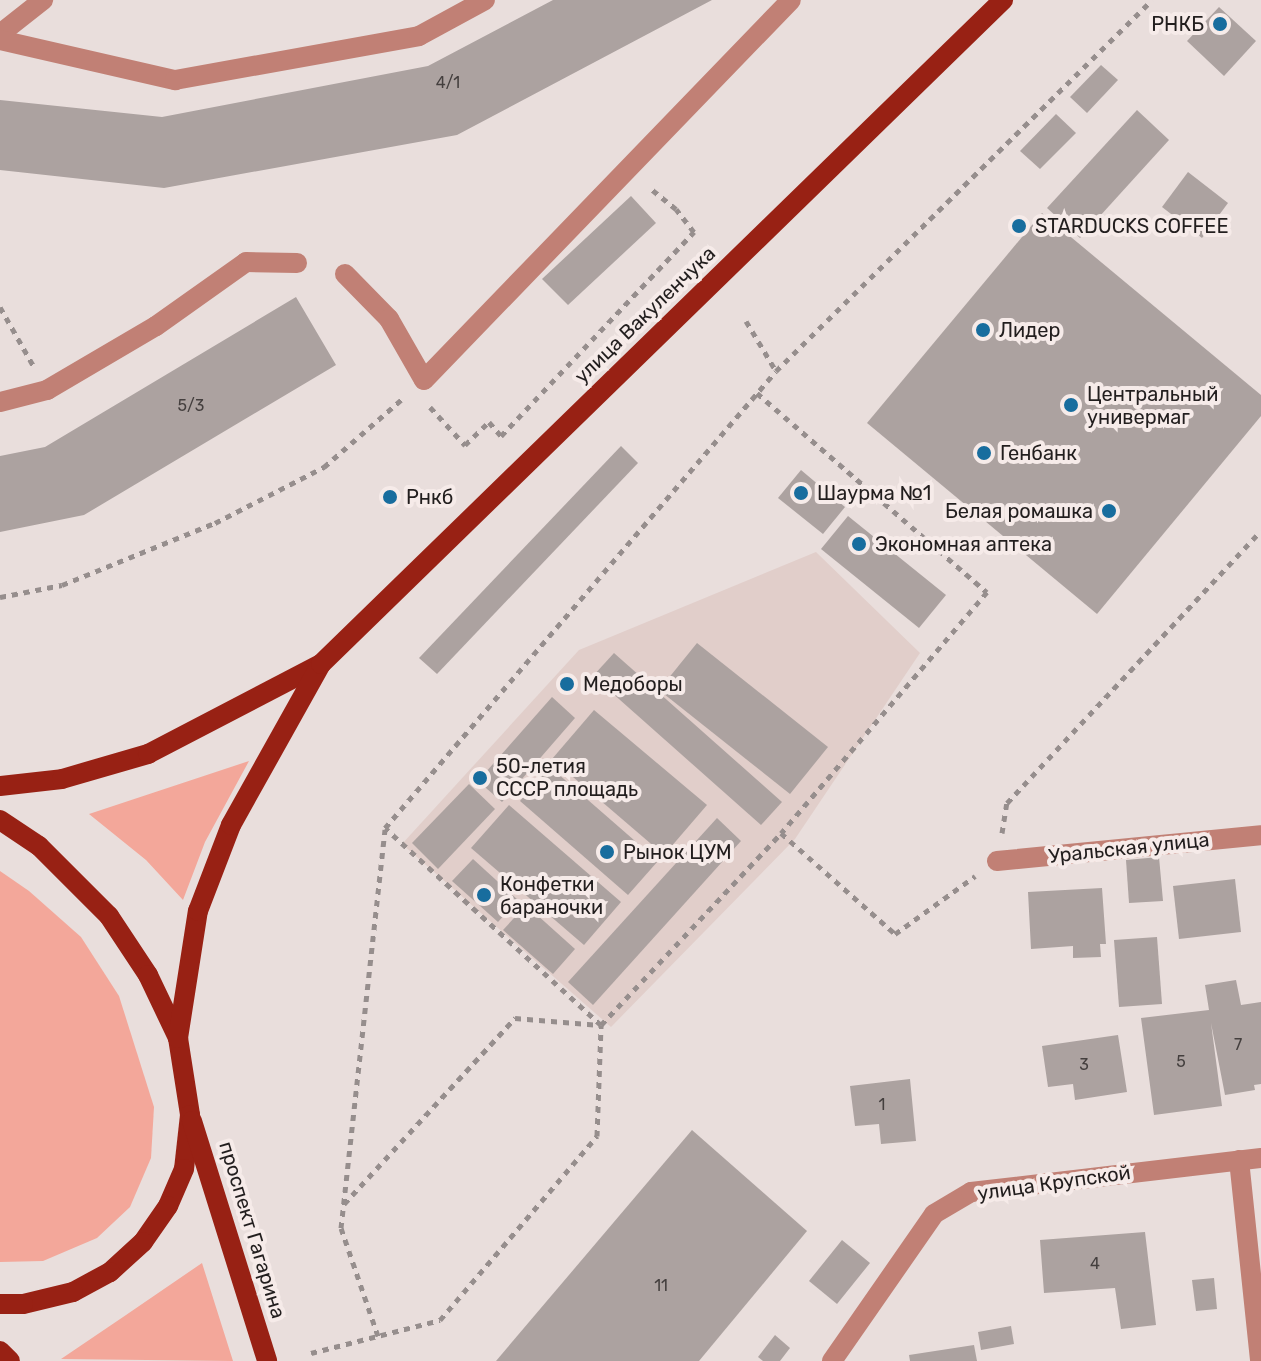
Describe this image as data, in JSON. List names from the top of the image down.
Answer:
{
  "streets": {
    "main road": ["улица Вакуленчука", "проспект Гагарина"],
    "street": ["Уральская улица", "улица Крупской"]
  },
  "places": [
    "РНКБ",
    "STARDUCKS COFFEE",
    "Лидер",
    "Центральный универмаг",
    "Генбанк",
    "Шаурма №1",
    "Рнкб",
    "Белая ромашка",
    "Экономная аптека",
    "Медоборы",
    "50-летия СССР площадь",
    "Рынок ЦУМ",
    "Конфетки бараночки"
  ],
  "house_numbers": [
    "4/1",
    "5/3",
    "7",
    "5",
    "3",
    "1",
    "4",
    "11"
  ]
}
